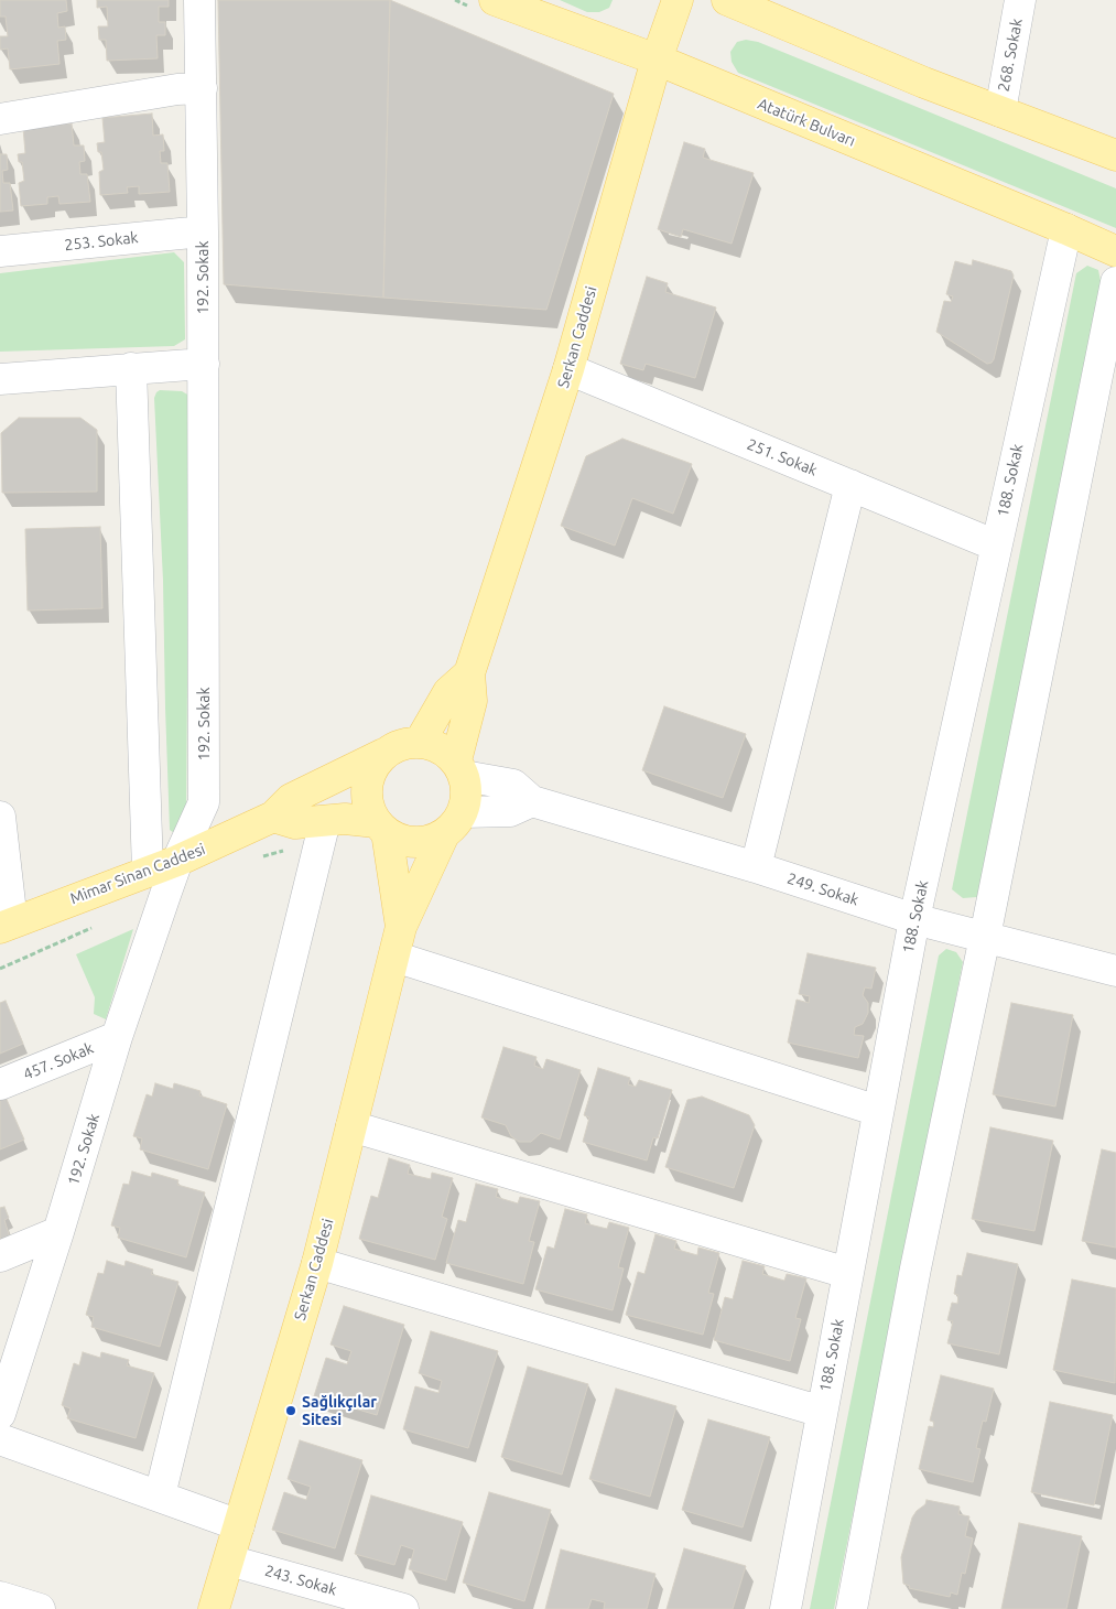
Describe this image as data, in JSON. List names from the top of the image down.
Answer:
{
  "streets": {
    "main road": ["Atatürk Bulvarı", "Serkan Caddesi", "Mimar Sinan Caddesi"],
    "street": [
      "268. Sokak",
      "253. Sokak",
      "192. Sokak",
      "251. Sokak",
      "188. Sokak",
      "249. Sokak",
      "457. Sokak",
      "243. Sokak"
    ]
  },
  "crossings": [
    ["Atatürk Bulvarı", "Serkan Caddesi"],
    ["Atatürk Bulvarı", "188. Sokak"],
    ["253. Sokak", "192. Sokak"],
    ["192. Sokak", "Mimar Sinan Caddesi"],
    ["192. Sokak", "457. Sokak"],
    ["Serkan Caddesi", "251. Sokak"],
    ["Serkan Caddesi", "Mimar Sinan Caddesi"],
    ["Serkan Caddesi", "243. Sokak"],
    ["251. Sokak", "188. Sokak"],
    ["188. Sokak", "249. Sokak"]
  ],
  "places": ["Sağlıkçılar Sitesi"]
}
